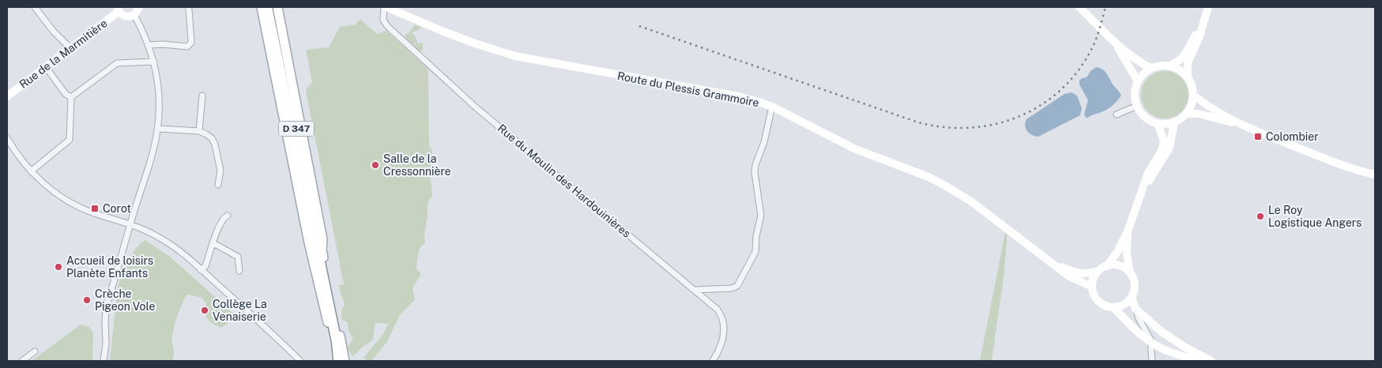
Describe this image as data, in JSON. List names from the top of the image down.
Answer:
{
  "streets": {
    "highway": ["D 347"],
    "street": ["Rue de la Marmitière", "Route du Plessis Grammoire", "Rue du Moulin des Hardouinières"]
  },
  "crossings": [
    ["Route du Plessis Grammoire", "Rue du Moulin des Hardouinières"]
  ],
  "places": {
    "transit": ["Colombier", "Corot"],
    "other": [
      "Salle de la Cressonnière",
      "Le Roy Logistique Angers",
      "Accueil de loisirs Planète Enfants",
      "Crèche Pigeon Vole",
      "Collège La Venaiserie"
    ]
  }
}
